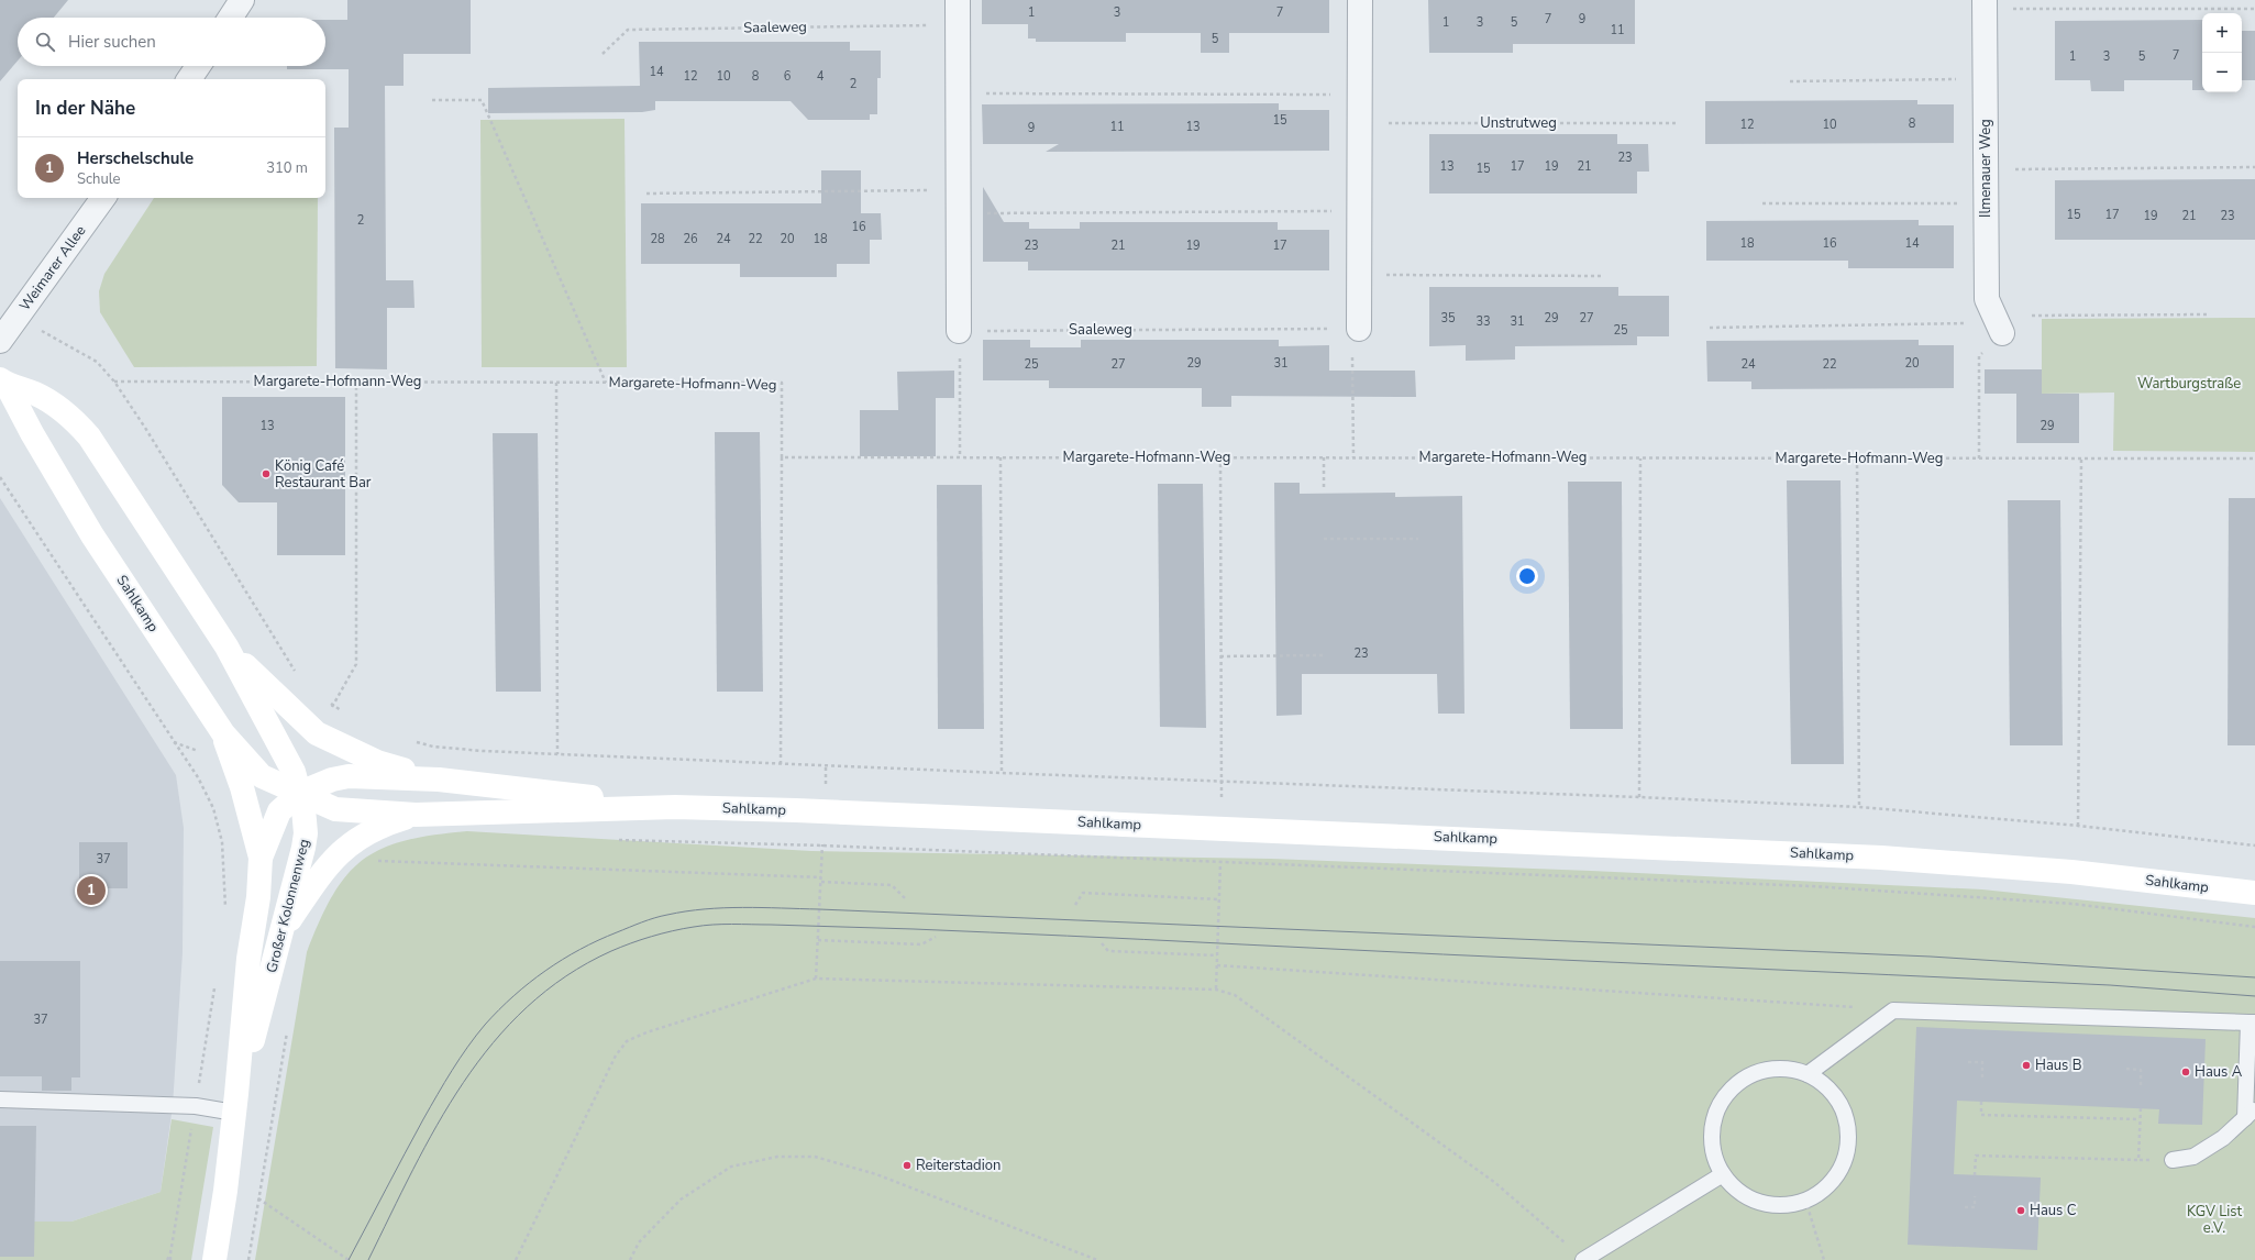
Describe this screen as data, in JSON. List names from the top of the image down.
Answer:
{
  "streets": {
    "street": [
      "Ilmenauer Weg",
      "Weimarer Allee",
      "Sahlkamp",
      "Großer Kolonnenweg"
    ],
    "path": ["Saaleweg", "Unstrutweg", "Margarete-Hofmann-Weg"]
  },
  "crossings": [
    ["Sahlkamp", "Großer Kolonnenweg"]
  ],
  "parks": ["Wartburgstraße", "KGV List e.V."],
  "places": [
    "König Café Restaurant Bar",
    "Haus B",
    "Haus A",
    "Reiterstadion",
    "Haus C"
  ],
  "house_numbers": [
    "1",
    "3",
    "7",
    "7",
    "9",
    "1",
    "3",
    "5",
    "11",
    "5",
    "7",
    "1",
    "3",
    "5",
    "14",
    "12",
    "10",
    "8",
    "6",
    "4",
    "2",
    "15",
    "8",
    "12",
    "10",
    "11",
    "13",
    "9",
    "23",
    "13",
    "17",
    "19",
    "21",
    "15",
    "15",
    "17",
    "19",
    "21",
    "23",
    "2",
    "16",
    "28",
    "26",
    "24",
    "22",
    "20",
    "18",
    "18",
    "16",
    "14",
    "23",
    "21",
    "19",
    "17",
    "35",
    "29",
    "27",
    "33",
    "31",
    "25",
    "29",
    "31",
    "20",
    "25",
    "27",
    "24",
    "22",
    "13",
    "29",
    "23",
    "37",
    "37"
  ],
  "page": {
    "map_buttons": ["+", "−"],
    "search": "Hier suchen",
    "heading": "In der Nähe",
    "list": [
      {
        "mark": "1",
        "name": "Herschelschule",
        "note": "Schule",
        "value": "310 m"
      }
    ],
    "pins": "1"
  }
}
